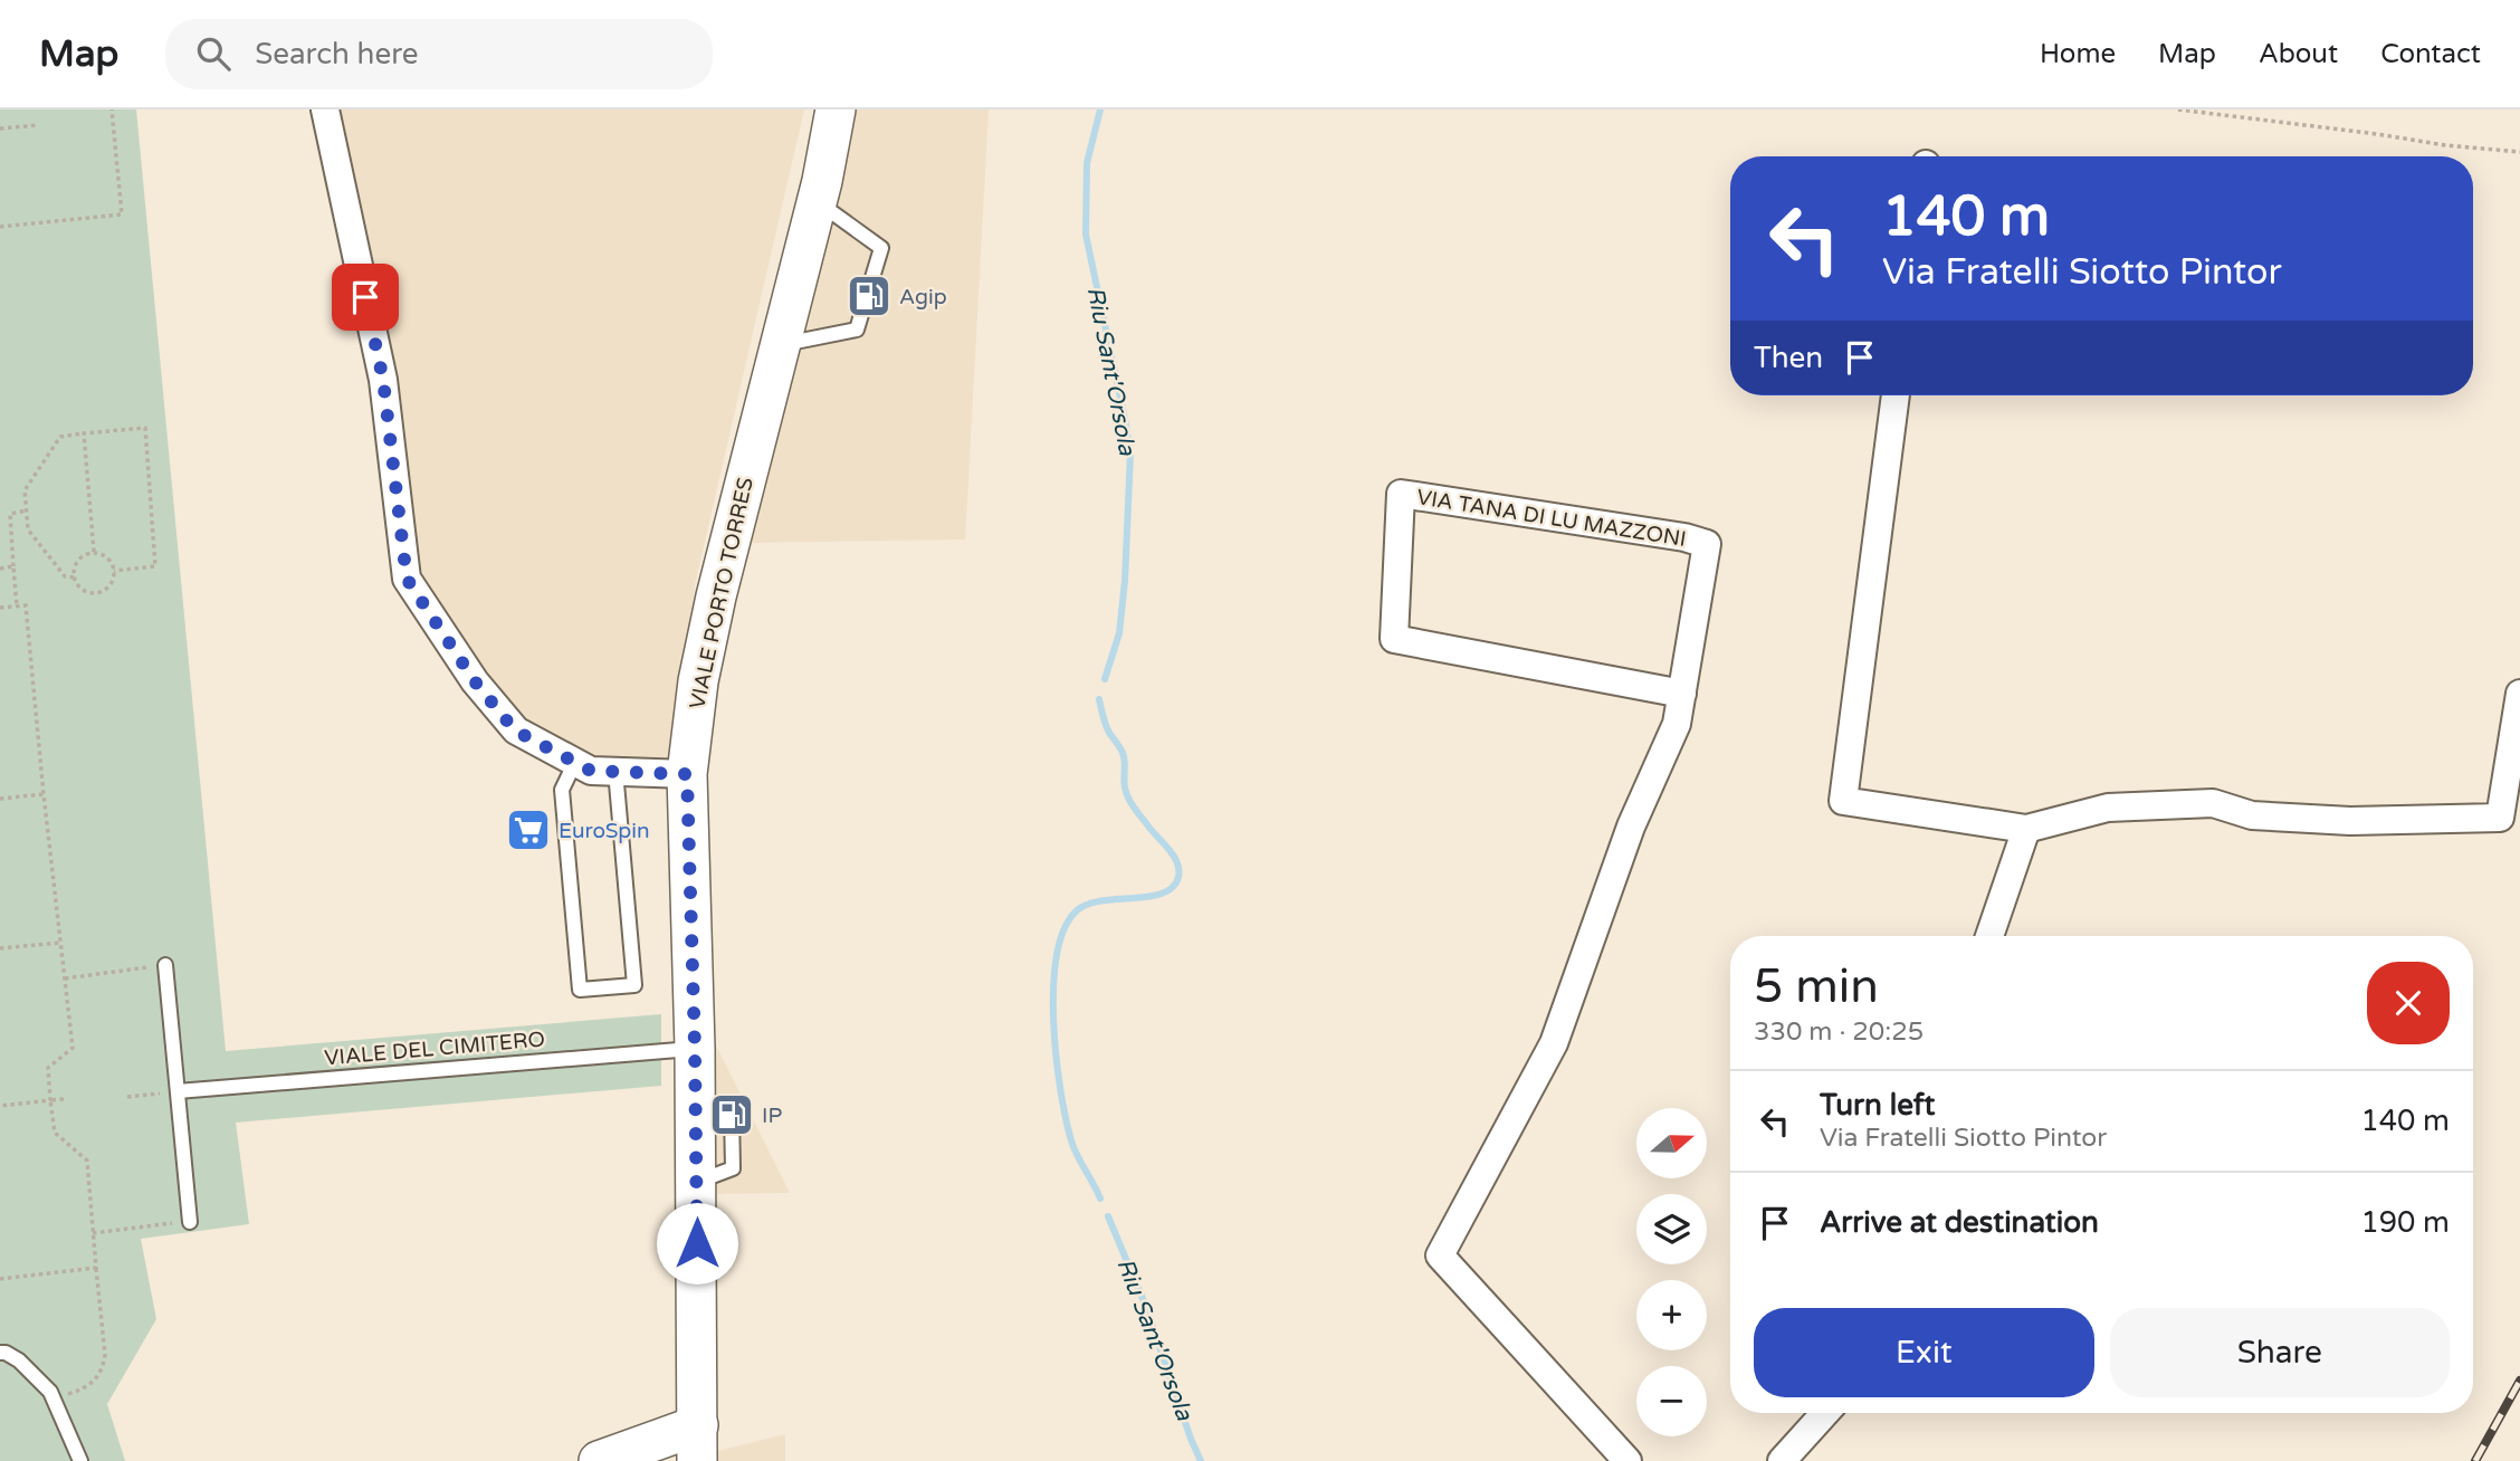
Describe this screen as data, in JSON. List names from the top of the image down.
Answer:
{
  "streets": {
    "main road": ["VIALE PORTO TORRES"],
    "street": ["VIA TANA DI LU MAZZONI"],
    "lane": ["VIALE DEL CIMITERO"]
  },
  "crossings": [
    ["VIALE PORTO TORRES", "VIALE DEL CIMITERO"]
  ],
  "water": ["Riu Sant'Orsola"],
  "places": {
    "fuel station": ["Agip", "IP"],
    "supermarket": ["EuroSpin"]
  },
  "north": "right",
  "page": {
    "header": "Map",
    "search": "Search here",
    "nav": [
      "Home",
      "Map",
      "About",
      "Contact"
    ],
    "turn": ["140 m", "Via Fratelli Siotto Pintor"],
    "then": "Then",
    "heading": ["5 min", "330 m · 20:25"],
    "list": [
      {
        "name": "Turn left",
        "note": "Via Fratelli Siotto Pintor",
        "value": "140 m"
      },
      {
        "name": "Arrive at destination",
        "value": "190 m"
      }
    ],
    "map_buttons": ["+", "−"],
    "buttons": ["Exit", "Share"]
  }
}
